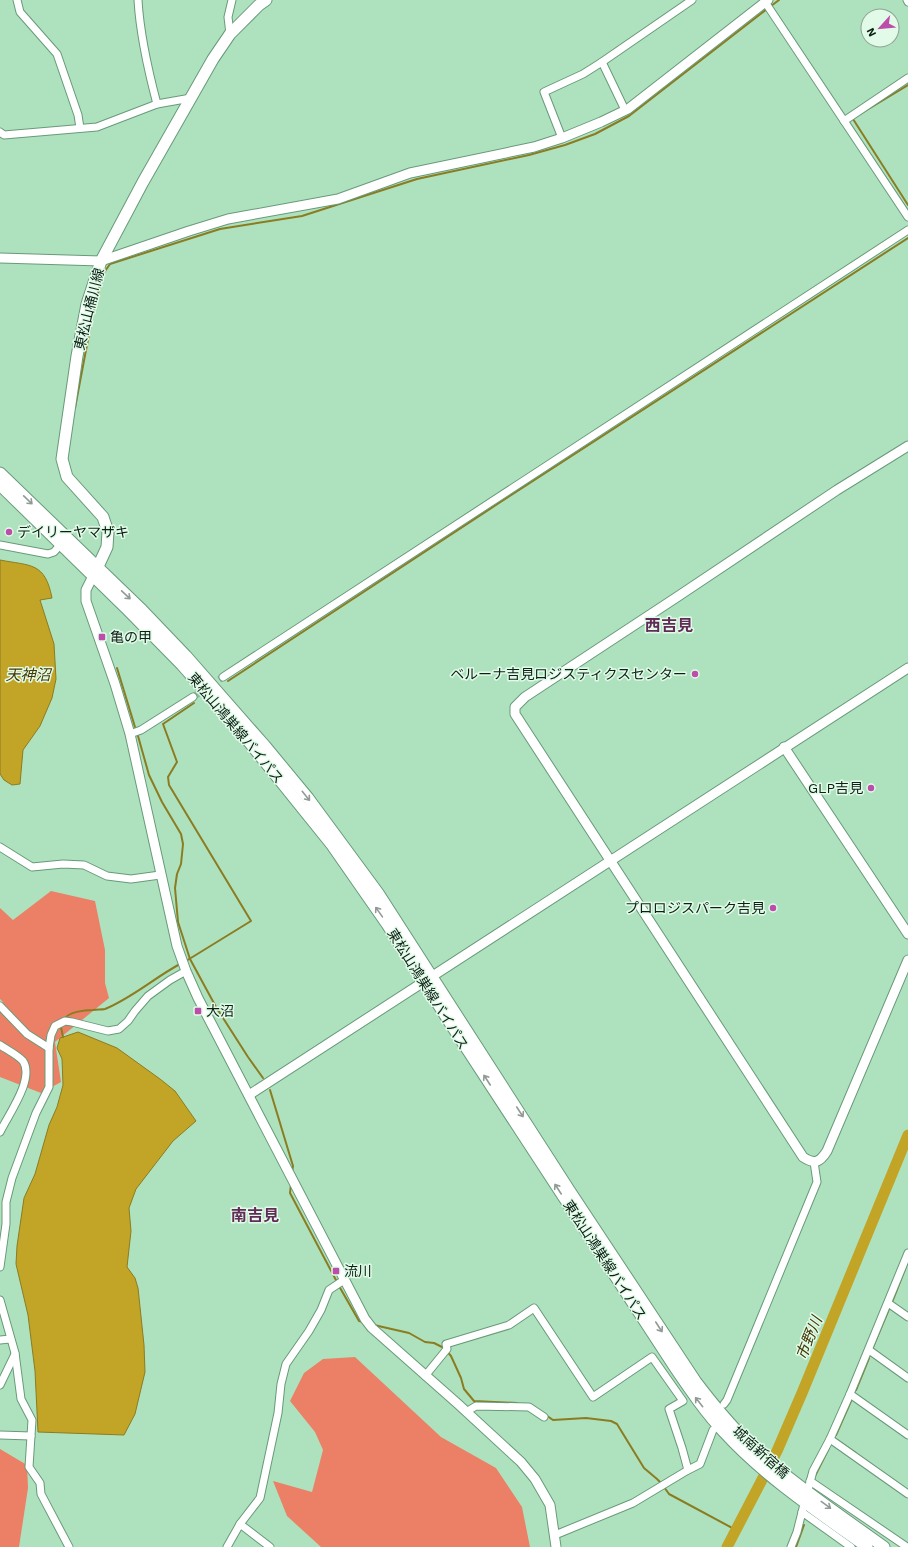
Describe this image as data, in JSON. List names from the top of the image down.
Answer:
{
  "streets": {
    "main road": ["東松山桶川線", "東松山鴻巣線バイパス", "城南新宿橋"]
  },
  "crossings": [
    ["東松山桶川線", "東松山鴻巣線バイパス"],
    ["東松山鴻巣線バイパス", "城南新宿橋"]
  ],
  "districts": ["西吉見", "南吉見"],
  "water": ["天神沼", "市野川"],
  "places": {
    "other": [
      "デイリーヤマザキ",
      "ベルーナ吉見ロジスティクスセンター",
      "GLP吉見",
      "プロロジスパーク吉見"
    ],
    "transit": ["亀の甲", "大沼", "流川"]
  },
  "north": "bottom left"
}
